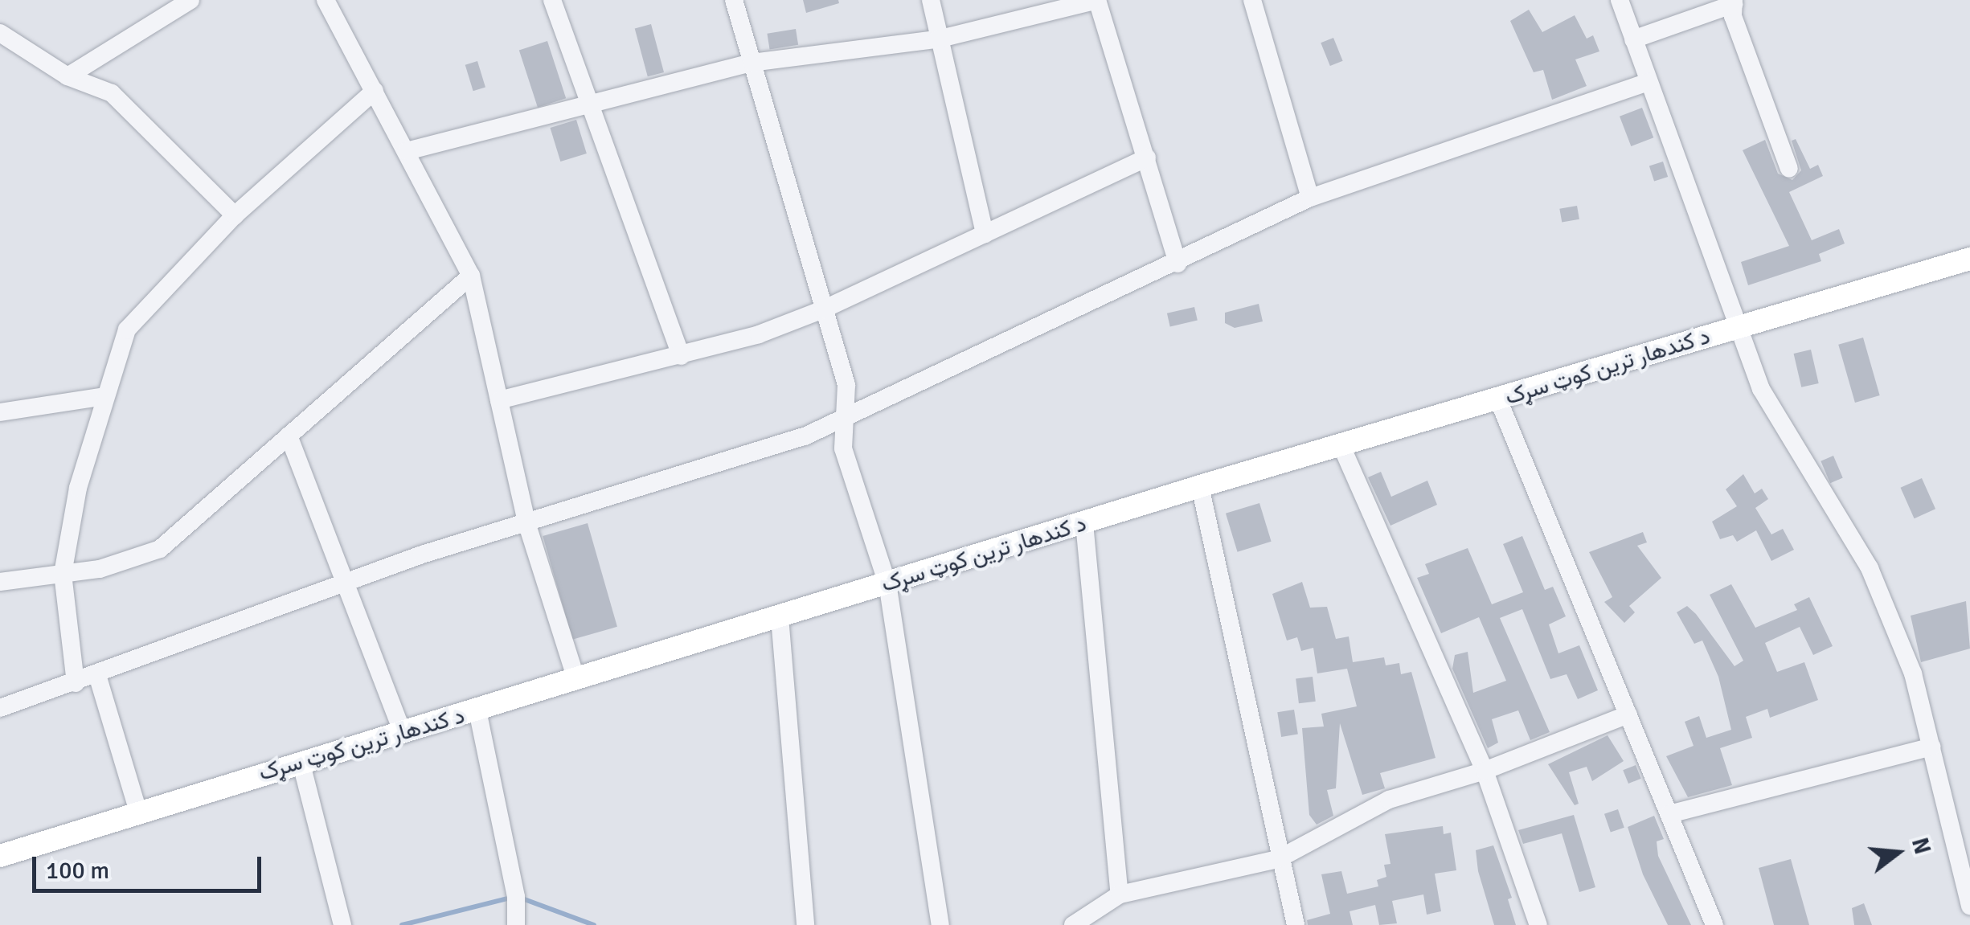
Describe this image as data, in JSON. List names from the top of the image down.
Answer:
{
  "streets": {
    "main road": ["د کندهار ترين کوټ سړک"]
  },
  "scale_bar": "100 m",
  "north": "right"
}
